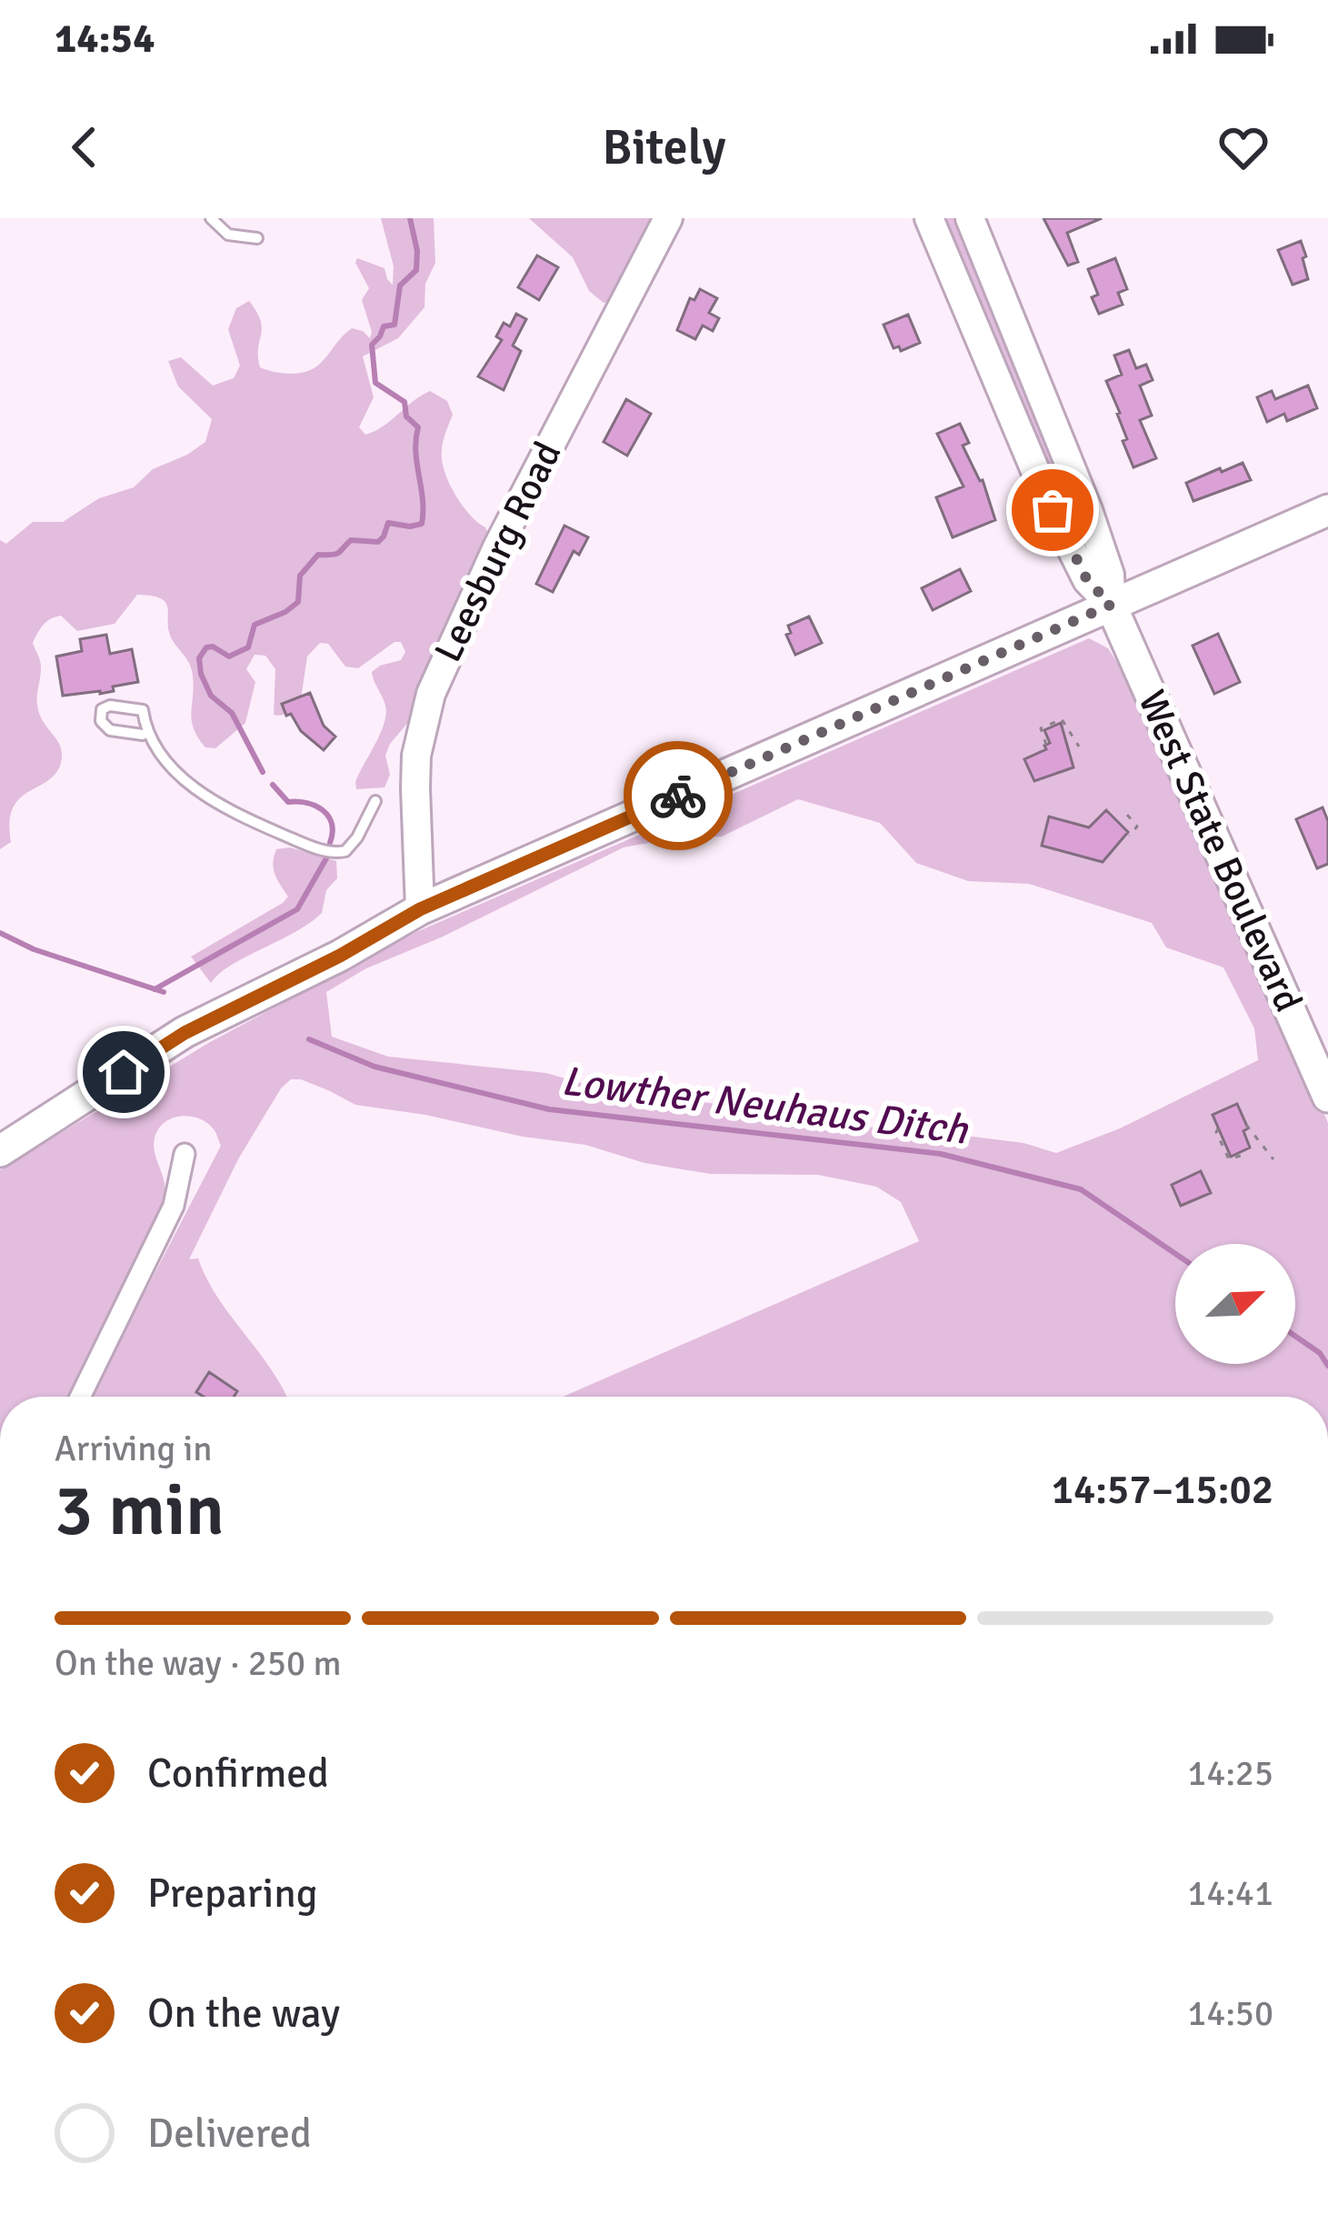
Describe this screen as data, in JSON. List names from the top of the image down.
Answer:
{
  "streets": {
    "main road": ["Leesburg Road", "West State Boulevard"]
  },
  "water": ["Lowther Neuhaus Ditch"],
  "north": "top right",
  "page": {
    "status": "14:54",
    "header": "Bitely",
    "heading": ["3 min", "Arriving in", "14:57–15:02"],
    "bar": "On the way · 250 m",
    "list": [
      ["Confirmed", "14:25"],
      ["Preparing", "14:41"],
      ["On the way", "14:50"],
      "Delivered"
    ]
  }
}
